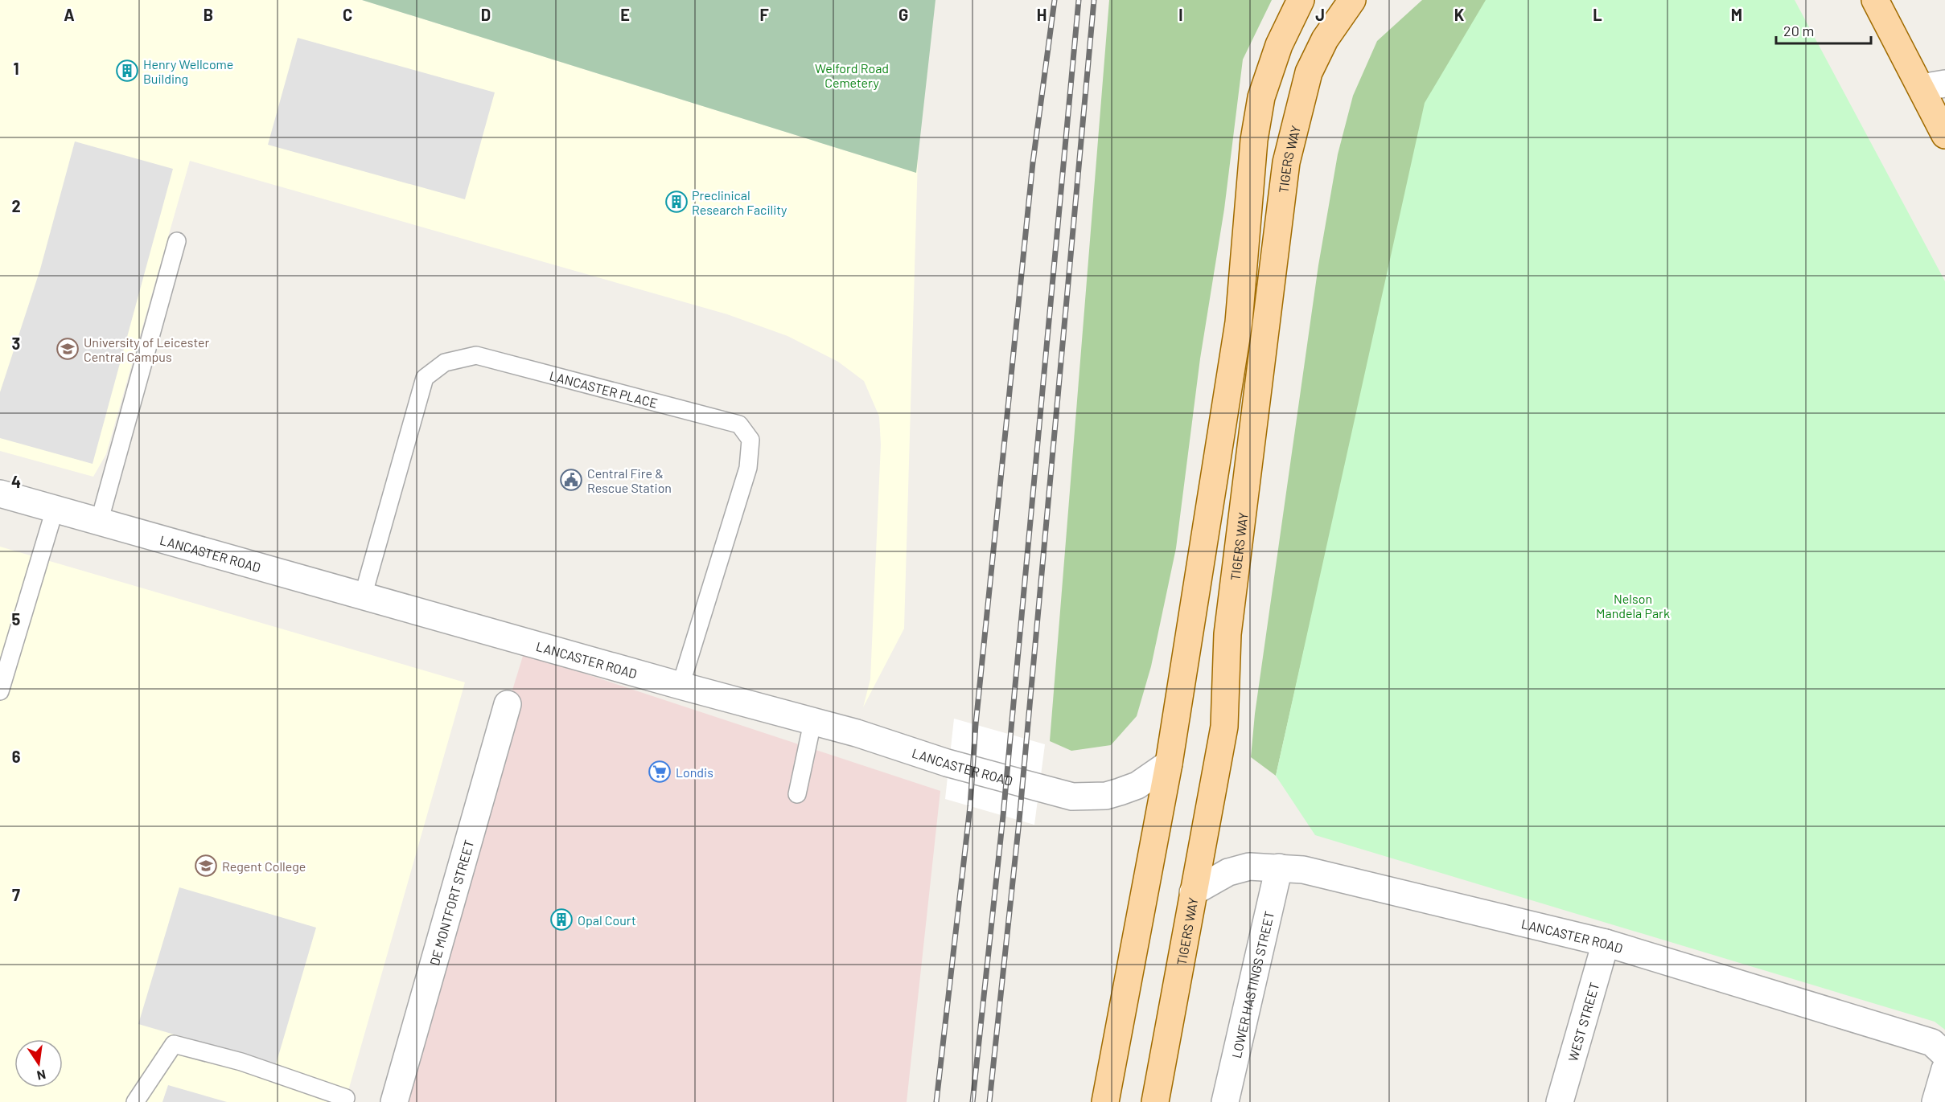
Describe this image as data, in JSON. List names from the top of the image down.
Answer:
{
  "streets": {
    "main road": ["TIGERS WAY"],
    "street": [
      "LANCASTER ROAD",
      "DE MONTFORT STREET",
      "LOWER HASTINGS STREET",
      "WEST STREET"
    ],
    "lane": ["LANCASTER PLACE"]
  },
  "crossings": [
    ["TIGERS WAY", "LANCASTER ROAD"],
    ["LANCASTER PLACE", "LANCASTER ROAD"],
    ["LANCASTER ROAD", "LOWER HASTINGS STREET"],
    ["LANCASTER ROAD", "WEST STREET"]
  ],
  "parks": ["Welford Road Cemetery", "Nelson Mandela Park"],
  "places": {
    "building": ["Henry Wellcome Building", "Preclinical Research Facility", "Opal Court"],
    "school or university": ["University of Leicester Central Campus", "Regent College"],
    "public building": ["Central Fire & Rescue Station"],
    "supermarket": ["Londis"]
  },
  "scale_bar": "20 m",
  "north": "bottom",
  "grid": {
    "columns": [
      "A",
      "B",
      "C",
      "D",
      "E",
      "F",
      "G",
      "H",
      "I",
      "J",
      "K",
      "L",
      "M"
    ],
    "rows": [
      "1",
      "2",
      "3",
      "4",
      "5",
      "6",
      "7"
    ]
  }
}
